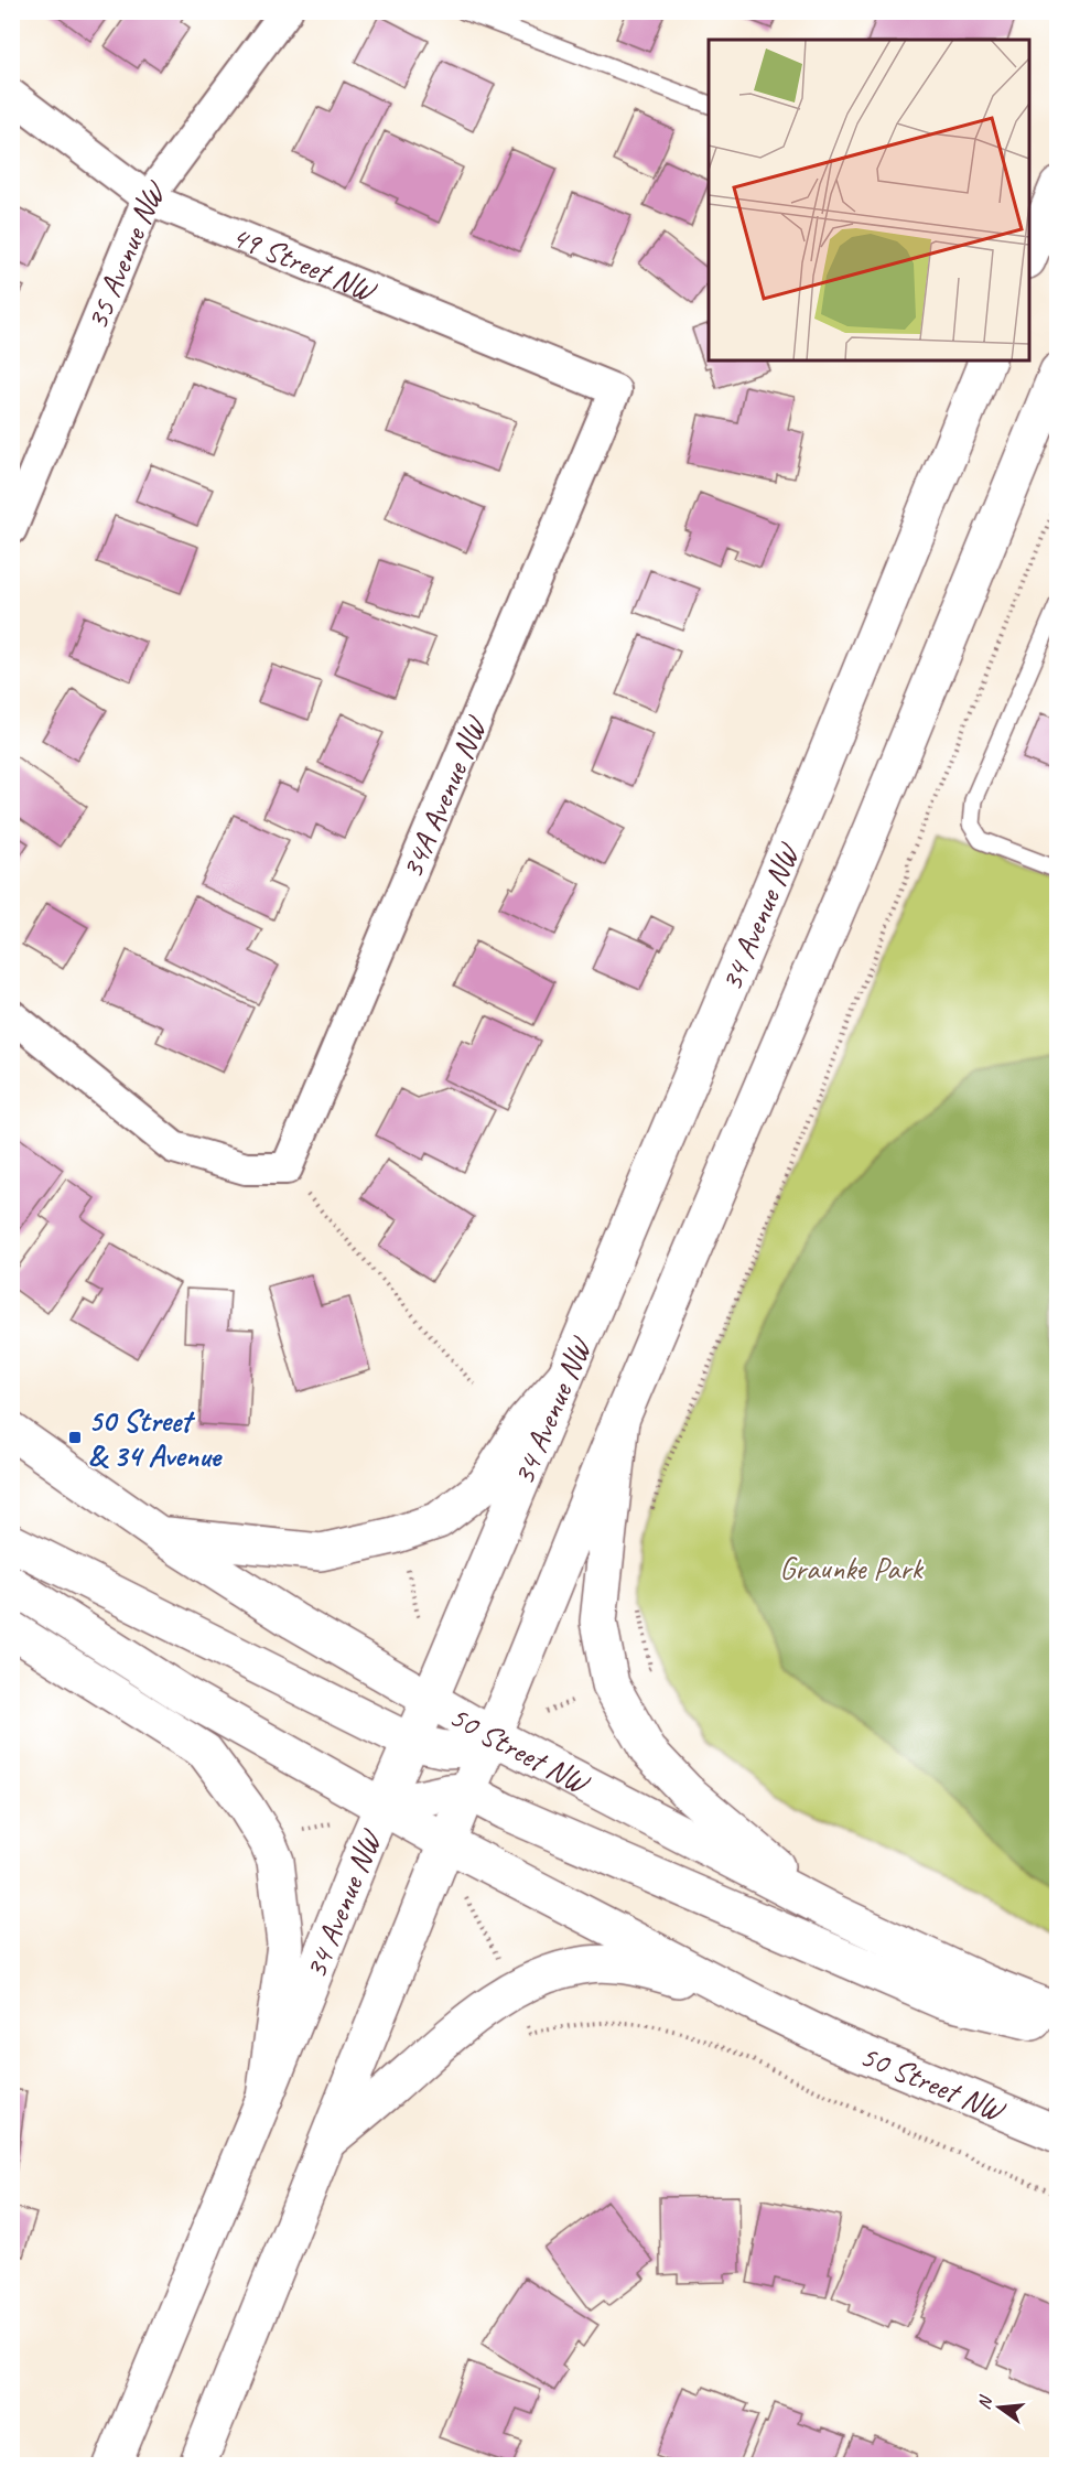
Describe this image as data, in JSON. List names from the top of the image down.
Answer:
{
  "streets": {
    "main road": ["34 Avenue NW", "50 Street NW"],
    "street": ["35 Avenue NW", "49 Street NW", "34A Avenue NW"]
  },
  "crossings": [
    ["35 Avenue NW", "49 Street NW"],
    ["49 Street NW", "34A Avenue NW"],
    ["34 Avenue NW", "50 Street NW"]
  ],
  "parks": ["Graunke Park"],
  "places": {
    "transit": ["50 Street & 34 Avenue"]
  },
  "north": "left"
}
